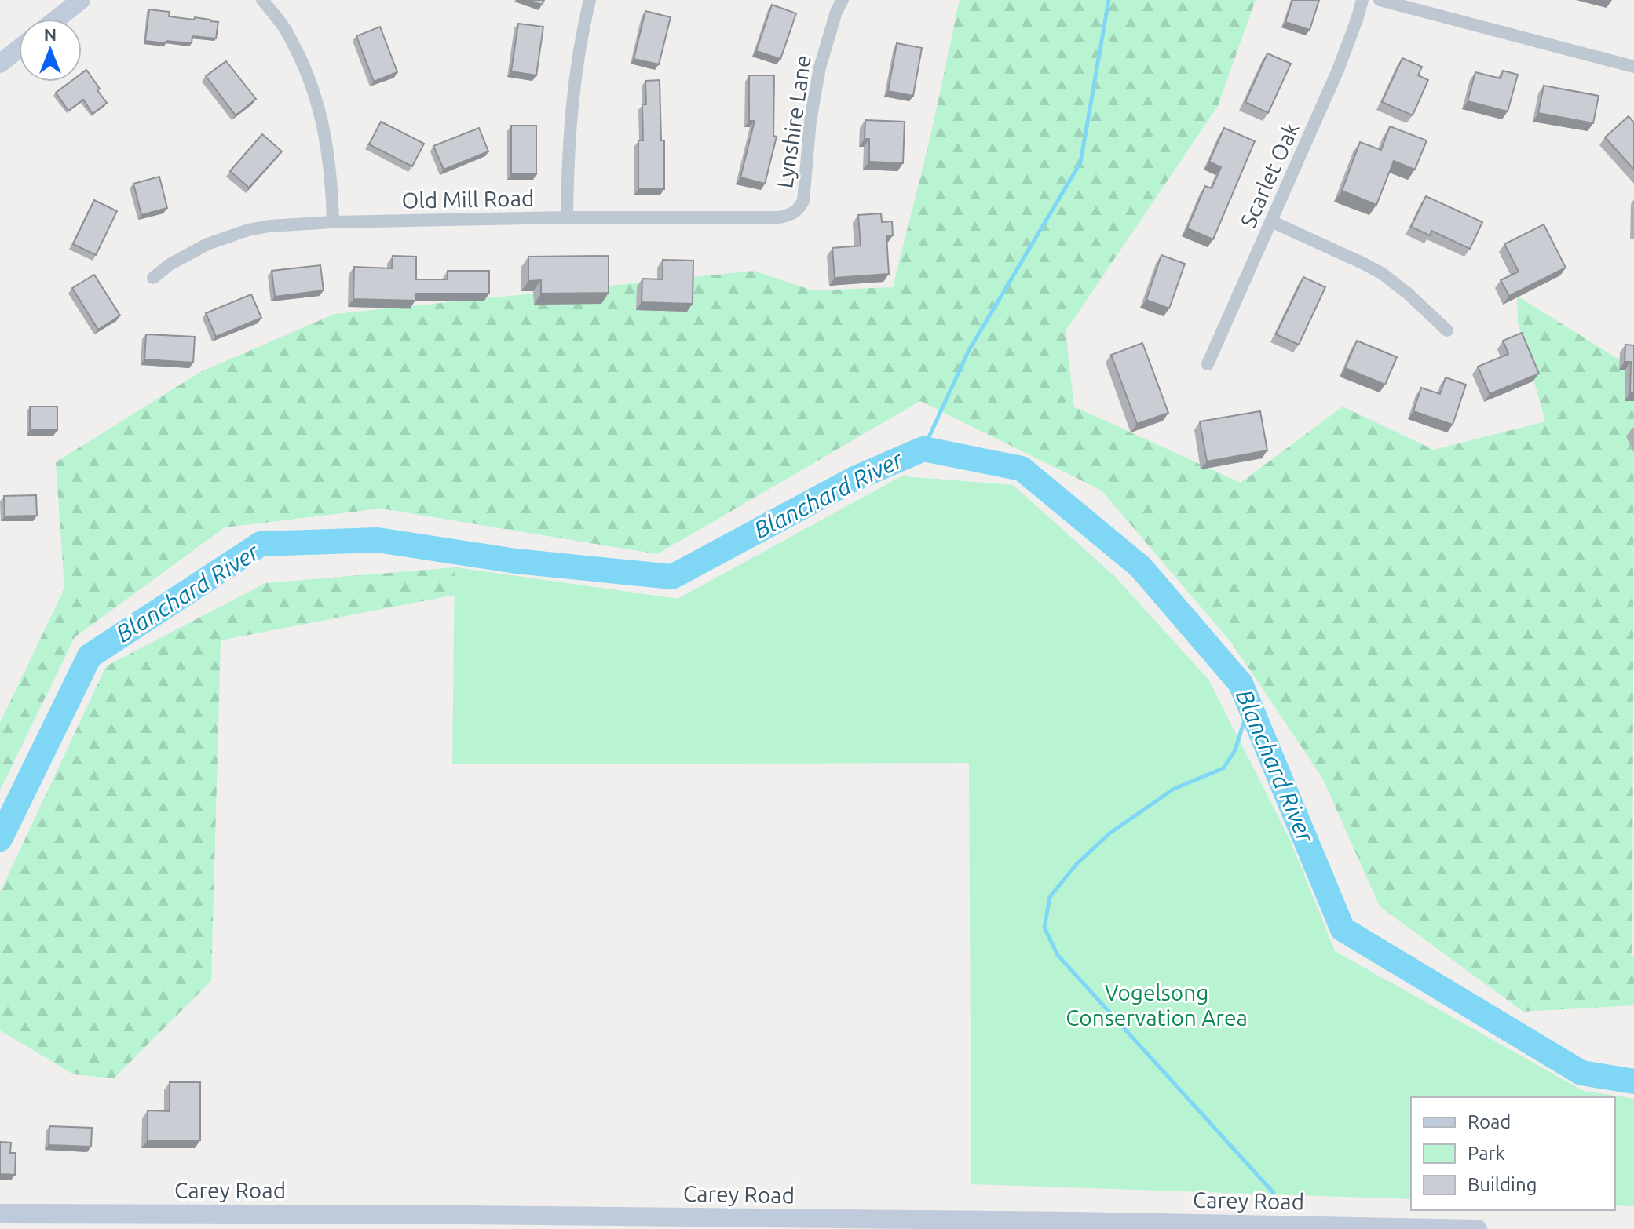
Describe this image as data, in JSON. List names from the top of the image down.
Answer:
{
  "streets": {
    "main road": ["Carey Road"],
    "street": ["Lynshire Lane", "Scarlet Oak", "Old Mill Road"]
  },
  "crossings": [
    ["Lynshire Lane", "Old Mill Road"]
  ],
  "water": ["Blanchard River"],
  "parks": ["Vogelsong Conservation Area"],
  "legend": ["Road", "Park", "Building"],
  "north": "top"
}
